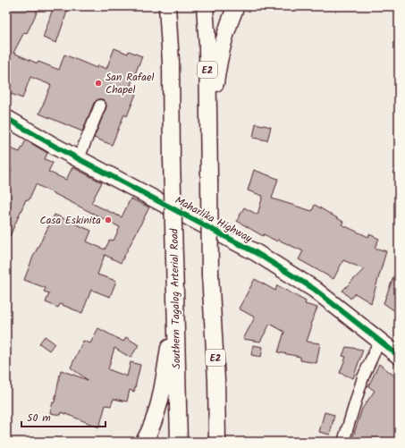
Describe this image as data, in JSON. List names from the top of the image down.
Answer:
{
  "streets": {
    "highway": ["E2", "Maharlika Highway", "Southern Tagalog Arterial Road"]
  },
  "places": ["San Rafael Chapel", "Casa Eskinita"],
  "scale_bar": "50 m"
}
